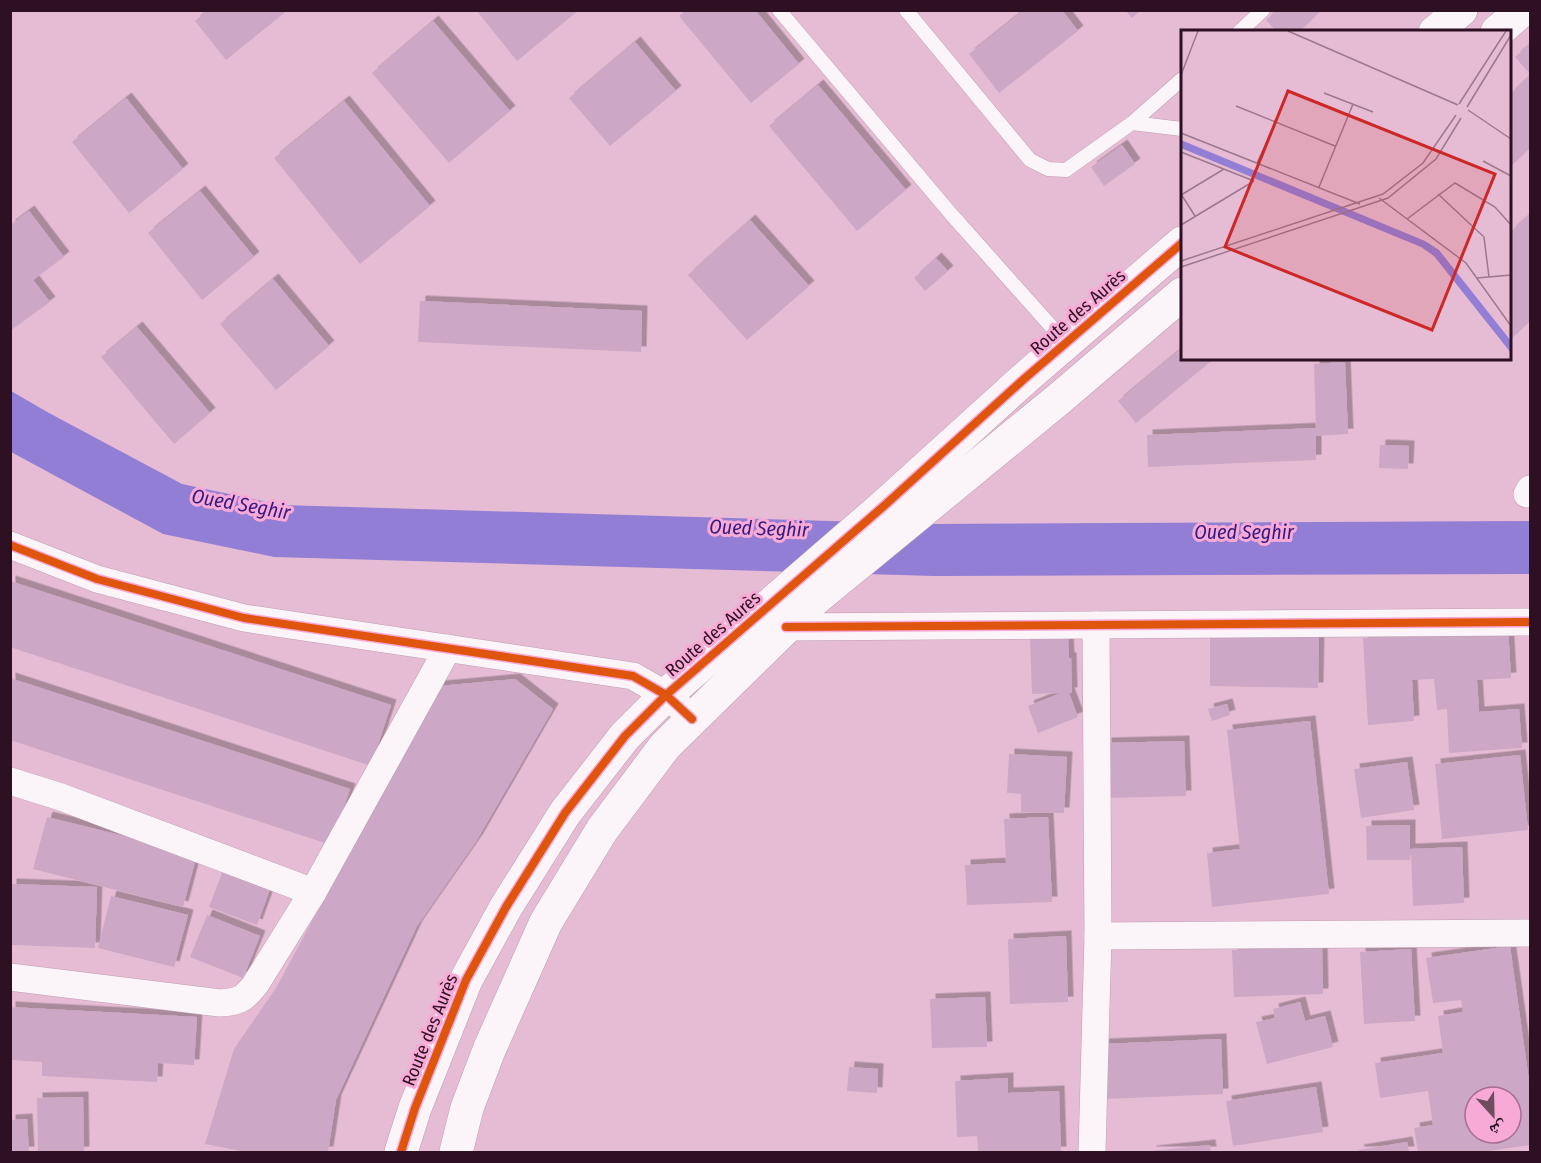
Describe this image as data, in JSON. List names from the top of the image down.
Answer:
{
  "streets": {
    "street": ["Route des Aurès"]
  },
  "water": ["Oued Seghir"],
  "north": "bottom"
}
